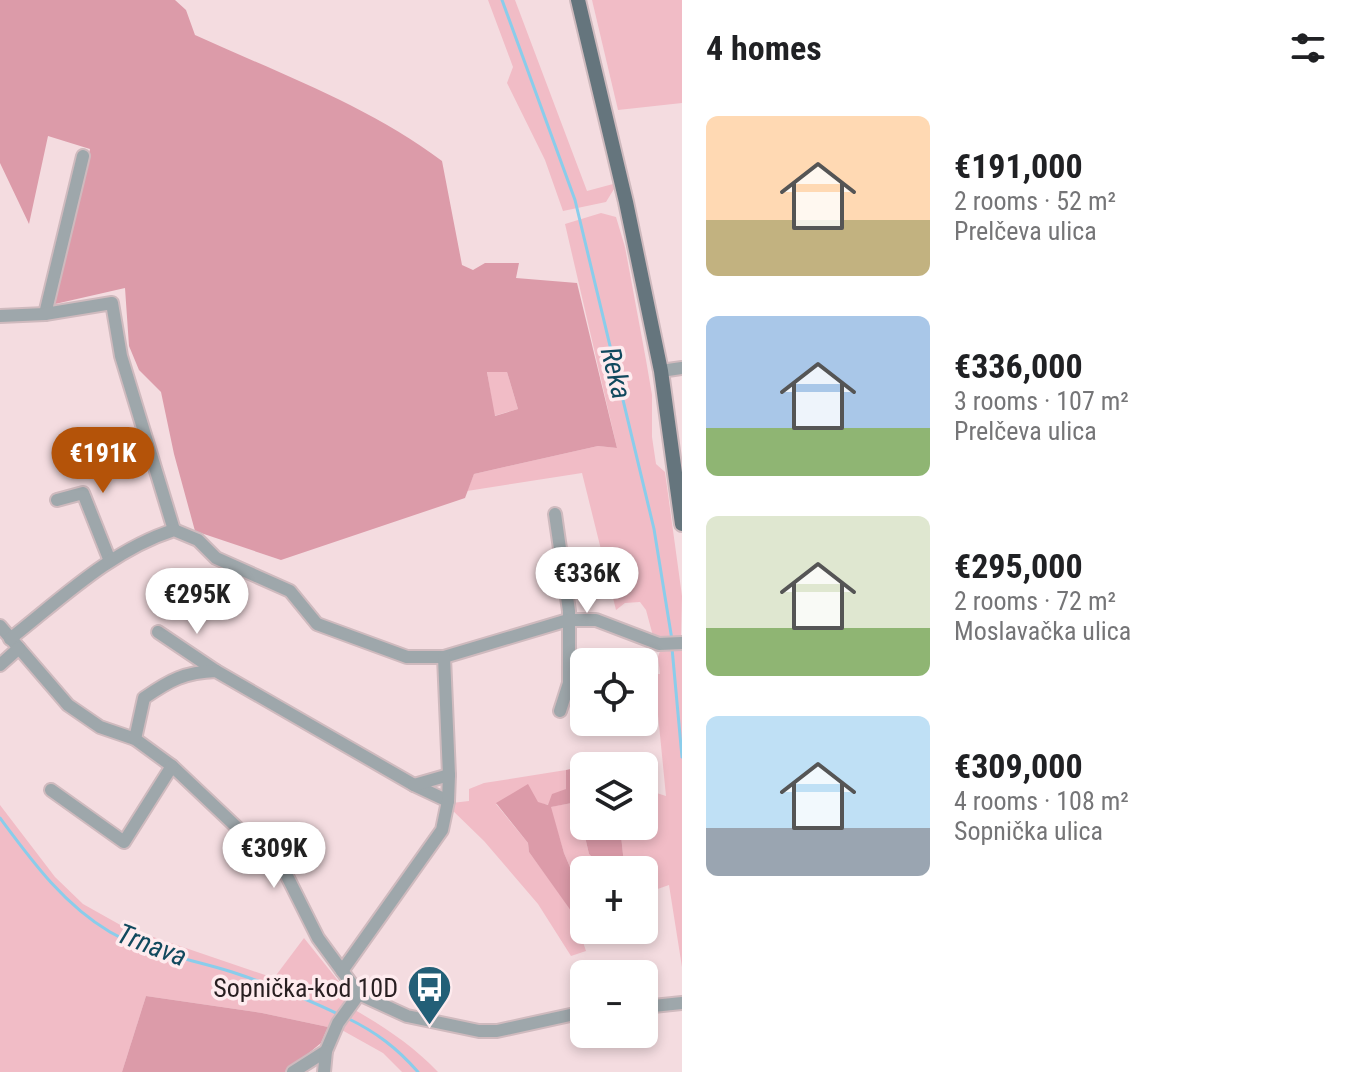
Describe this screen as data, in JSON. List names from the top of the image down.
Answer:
{
  "water": ["Reka", "Trnava"],
  "places": {
    "bus stop": ["Sopnička-kod 10D"]
  },
  "page": {
    "heading": "4 homes",
    "list": [
      {
        "name": "€191,000",
        "note": "2 rooms · 52 m² · Prelčeva ulica"
      },
      {
        "name": "€336,000",
        "note": "3 rooms · 107 m² · Prelčeva ulica"
      },
      {
        "name": "€295,000",
        "note": "2 rooms · 72 m² · Moslavačka ulica"
      },
      {
        "name": "€309,000",
        "note": "4 rooms · 108 m² · Sopnička ulica"
      }
    ],
    "price": [
      "€191K",
      "€336K",
      "€295K",
      "€309K"
    ],
    "map_buttons": ["+", "−"]
  }
}
